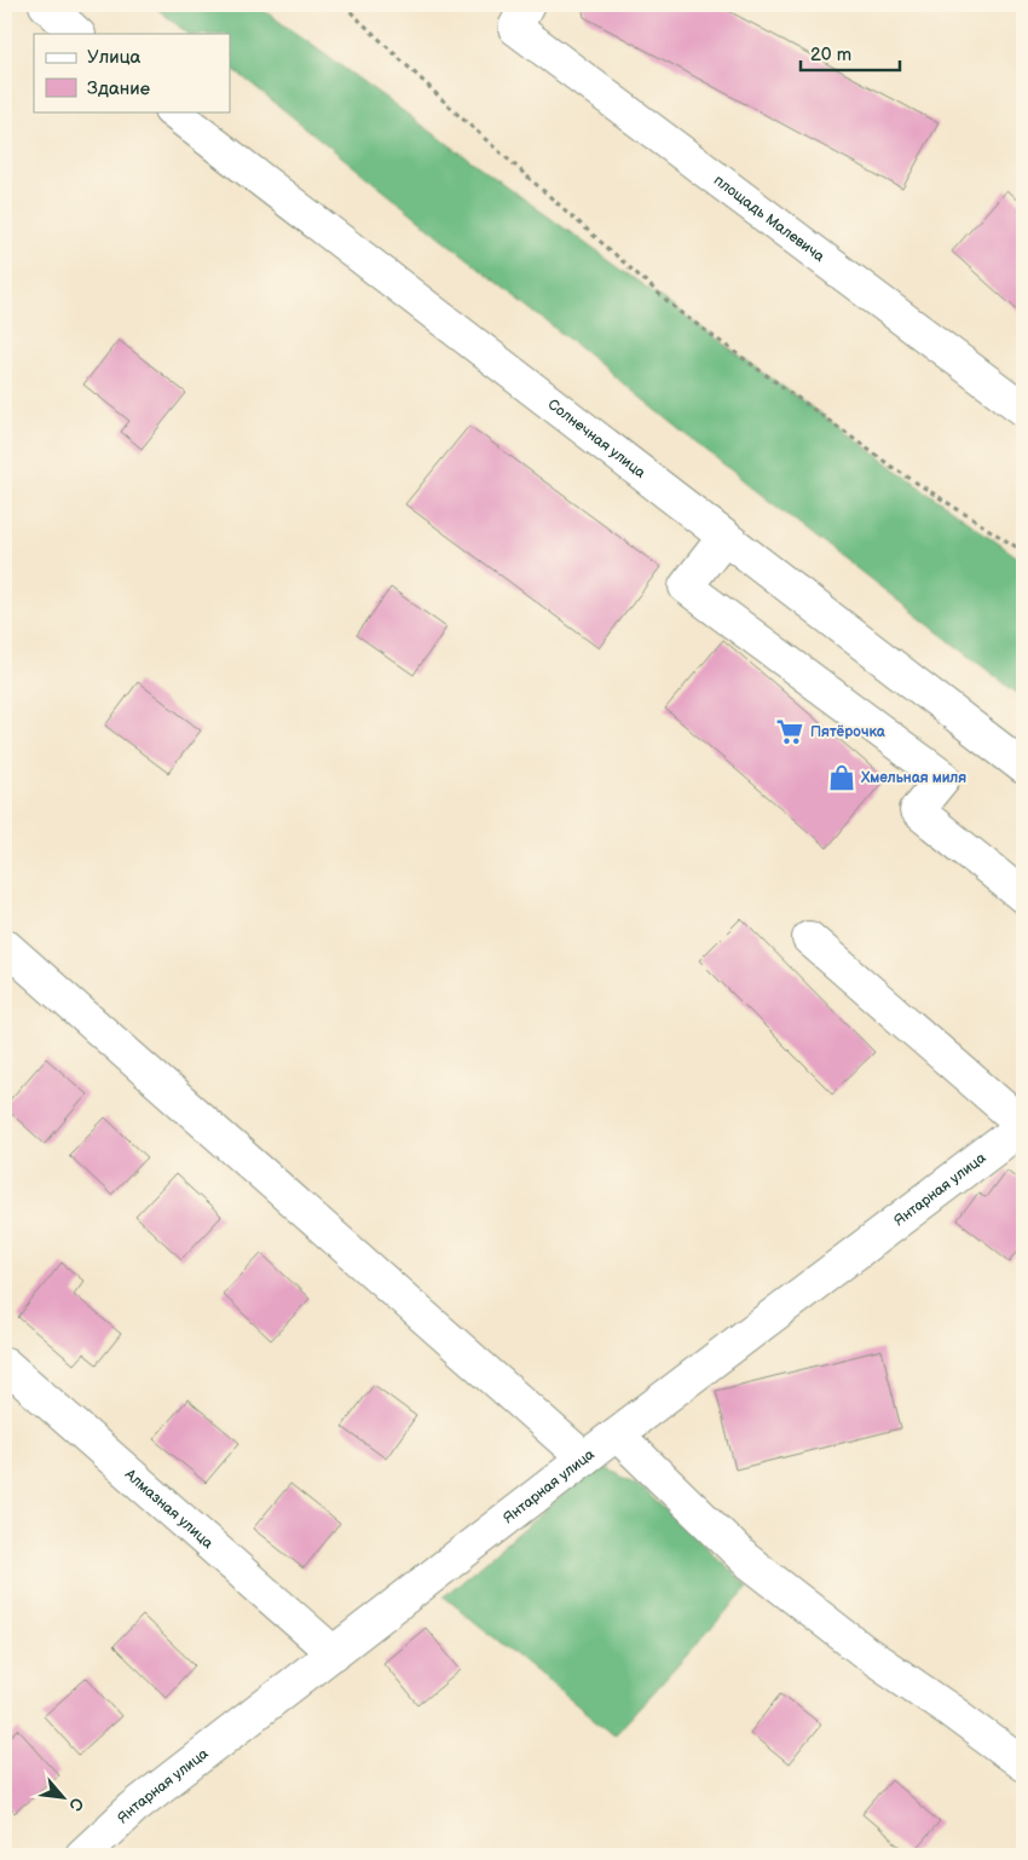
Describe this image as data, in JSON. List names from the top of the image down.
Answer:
{
  "streets": {
    "street": [
      "площадь Малевича",
      "Солнечная улица",
      "Янтарная улица",
      "Алмазная улица"
    ]
  },
  "crossings": [
    ["Янтарная улица", "Алмазная улица"]
  ],
  "places": {
    "supermarket": ["Пятёрочка"],
    "shop": ["Хмельная миля"]
  },
  "legend": ["Улица", "Здание"],
  "scale_bar": "20 m",
  "north": "bottom right"
}
